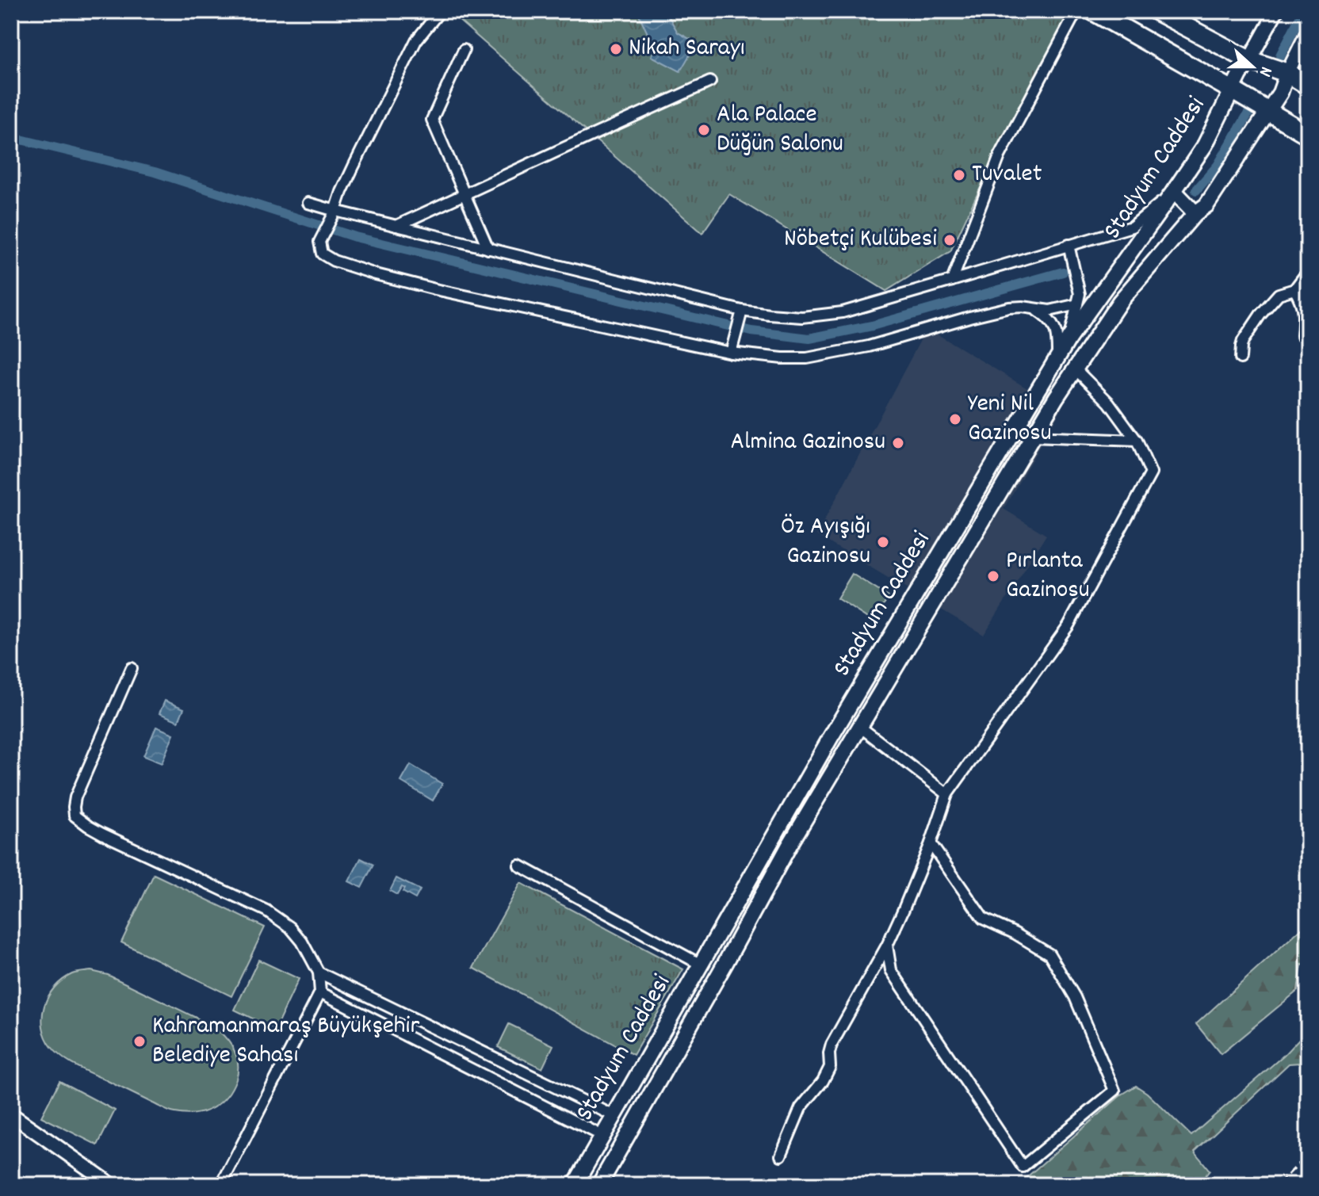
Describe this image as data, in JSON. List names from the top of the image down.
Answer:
{
  "streets": {
    "main road": ["Stadyum Caddesi"]
  },
  "places": [
    "Nikah Sarayı",
    "Ala Palace Düğün Salonu",
    "Tuvalet",
    "Nöbetçi Kulübesi",
    "Yeni Nil Gazinosu",
    "Almina Gazinosu",
    "Öz Ayışığı Gazinosu",
    "Pırlanta Gazinosu",
    "Kahramanmaraş Büyükşehir Belediye Sahası"
  ],
  "north": "right"
}
